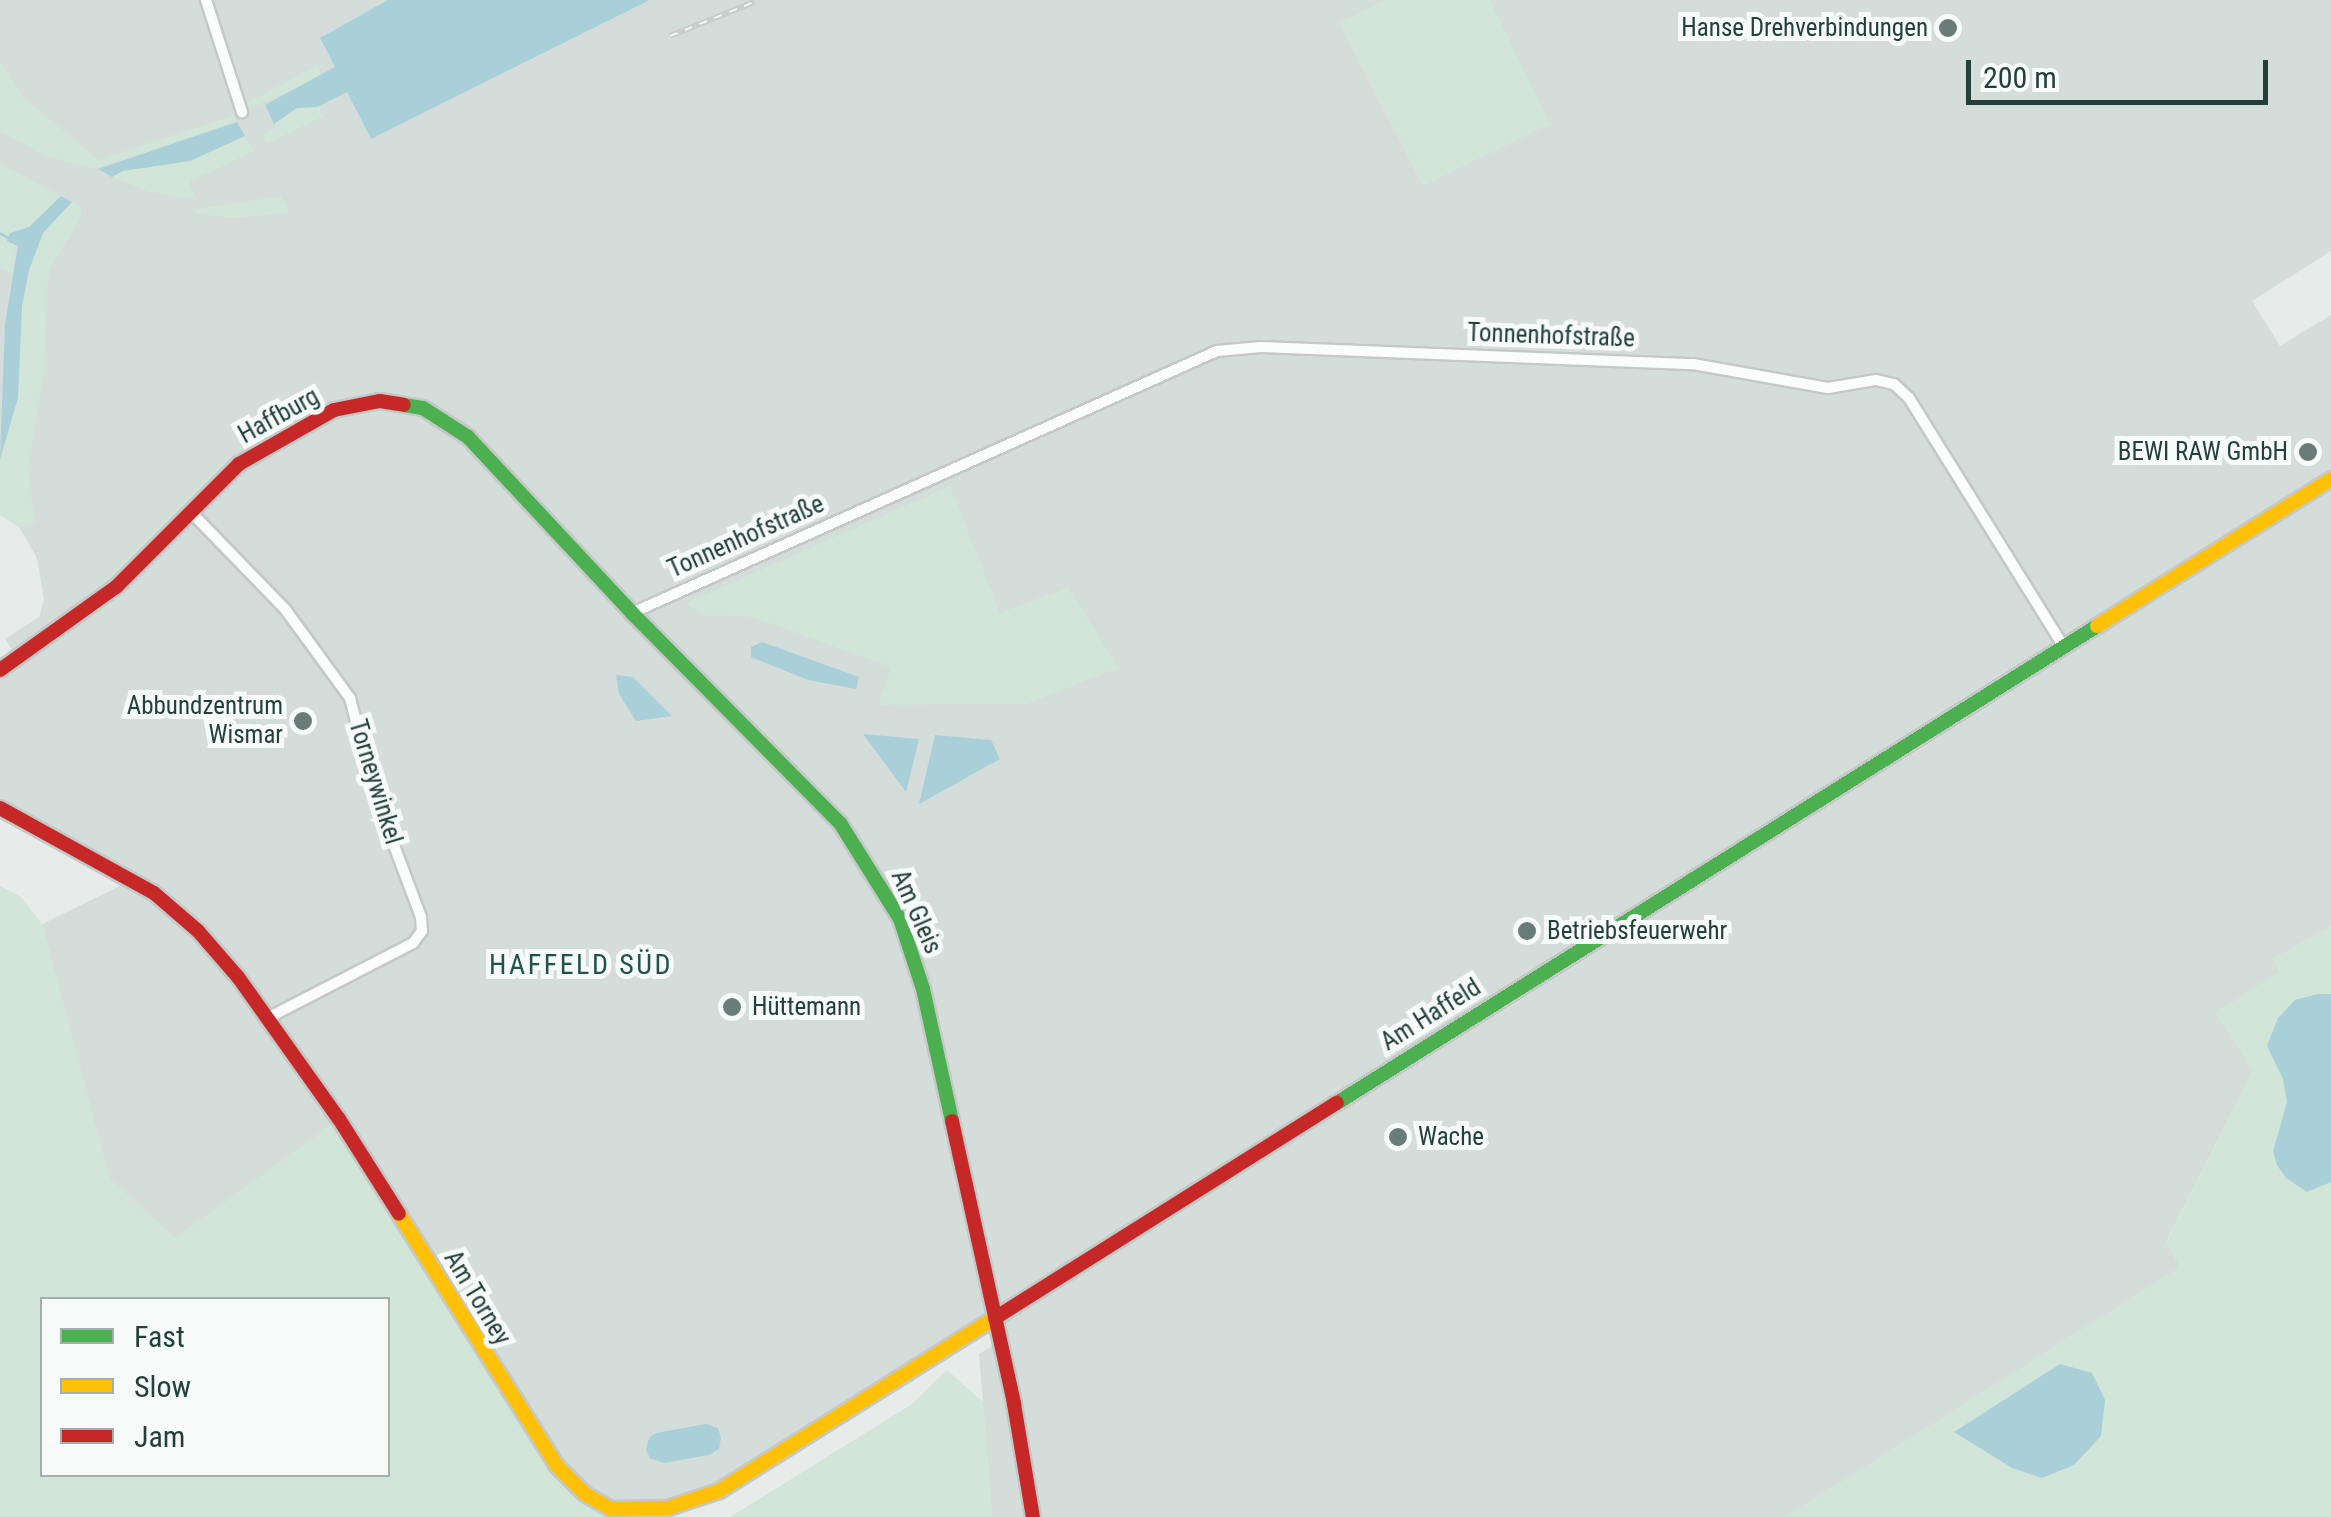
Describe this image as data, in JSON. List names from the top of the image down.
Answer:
{
  "streets": {
    "street": [
      "Tonnenhofstraße",
      "Haffburg",
      "Torneywinkel",
      "Am Gleis",
      "Am Haffeld",
      "Am Torney"
    ]
  },
  "crossings": [
    ["Tonnenhofstraße", "Haffburg"],
    ["Tonnenhofstraße", "Am Gleis"],
    ["Tonnenhofstraße", "Am Haffeld"],
    ["Haffburg", "Torneywinkel"],
    ["Haffburg", "Am Gleis"],
    ["Torneywinkel", "Am Torney"],
    ["Am Gleis", "Am Haffeld"],
    ["Am Gleis", "Am Torney"],
    ["Am Haffeld", "Am Torney"]
  ],
  "districts": ["HAFFELD SÜD"],
  "places": [
    "Hanse Drehverbindungen",
    "BEWI RAW GmbH",
    "Abbundzentrum Wismar",
    "Betriebsfeuerwehr",
    "Hüttemann",
    "Wache"
  ],
  "legend": ["Fast", "Slow", "Jam"],
  "scale_bar": "200 m"
}
